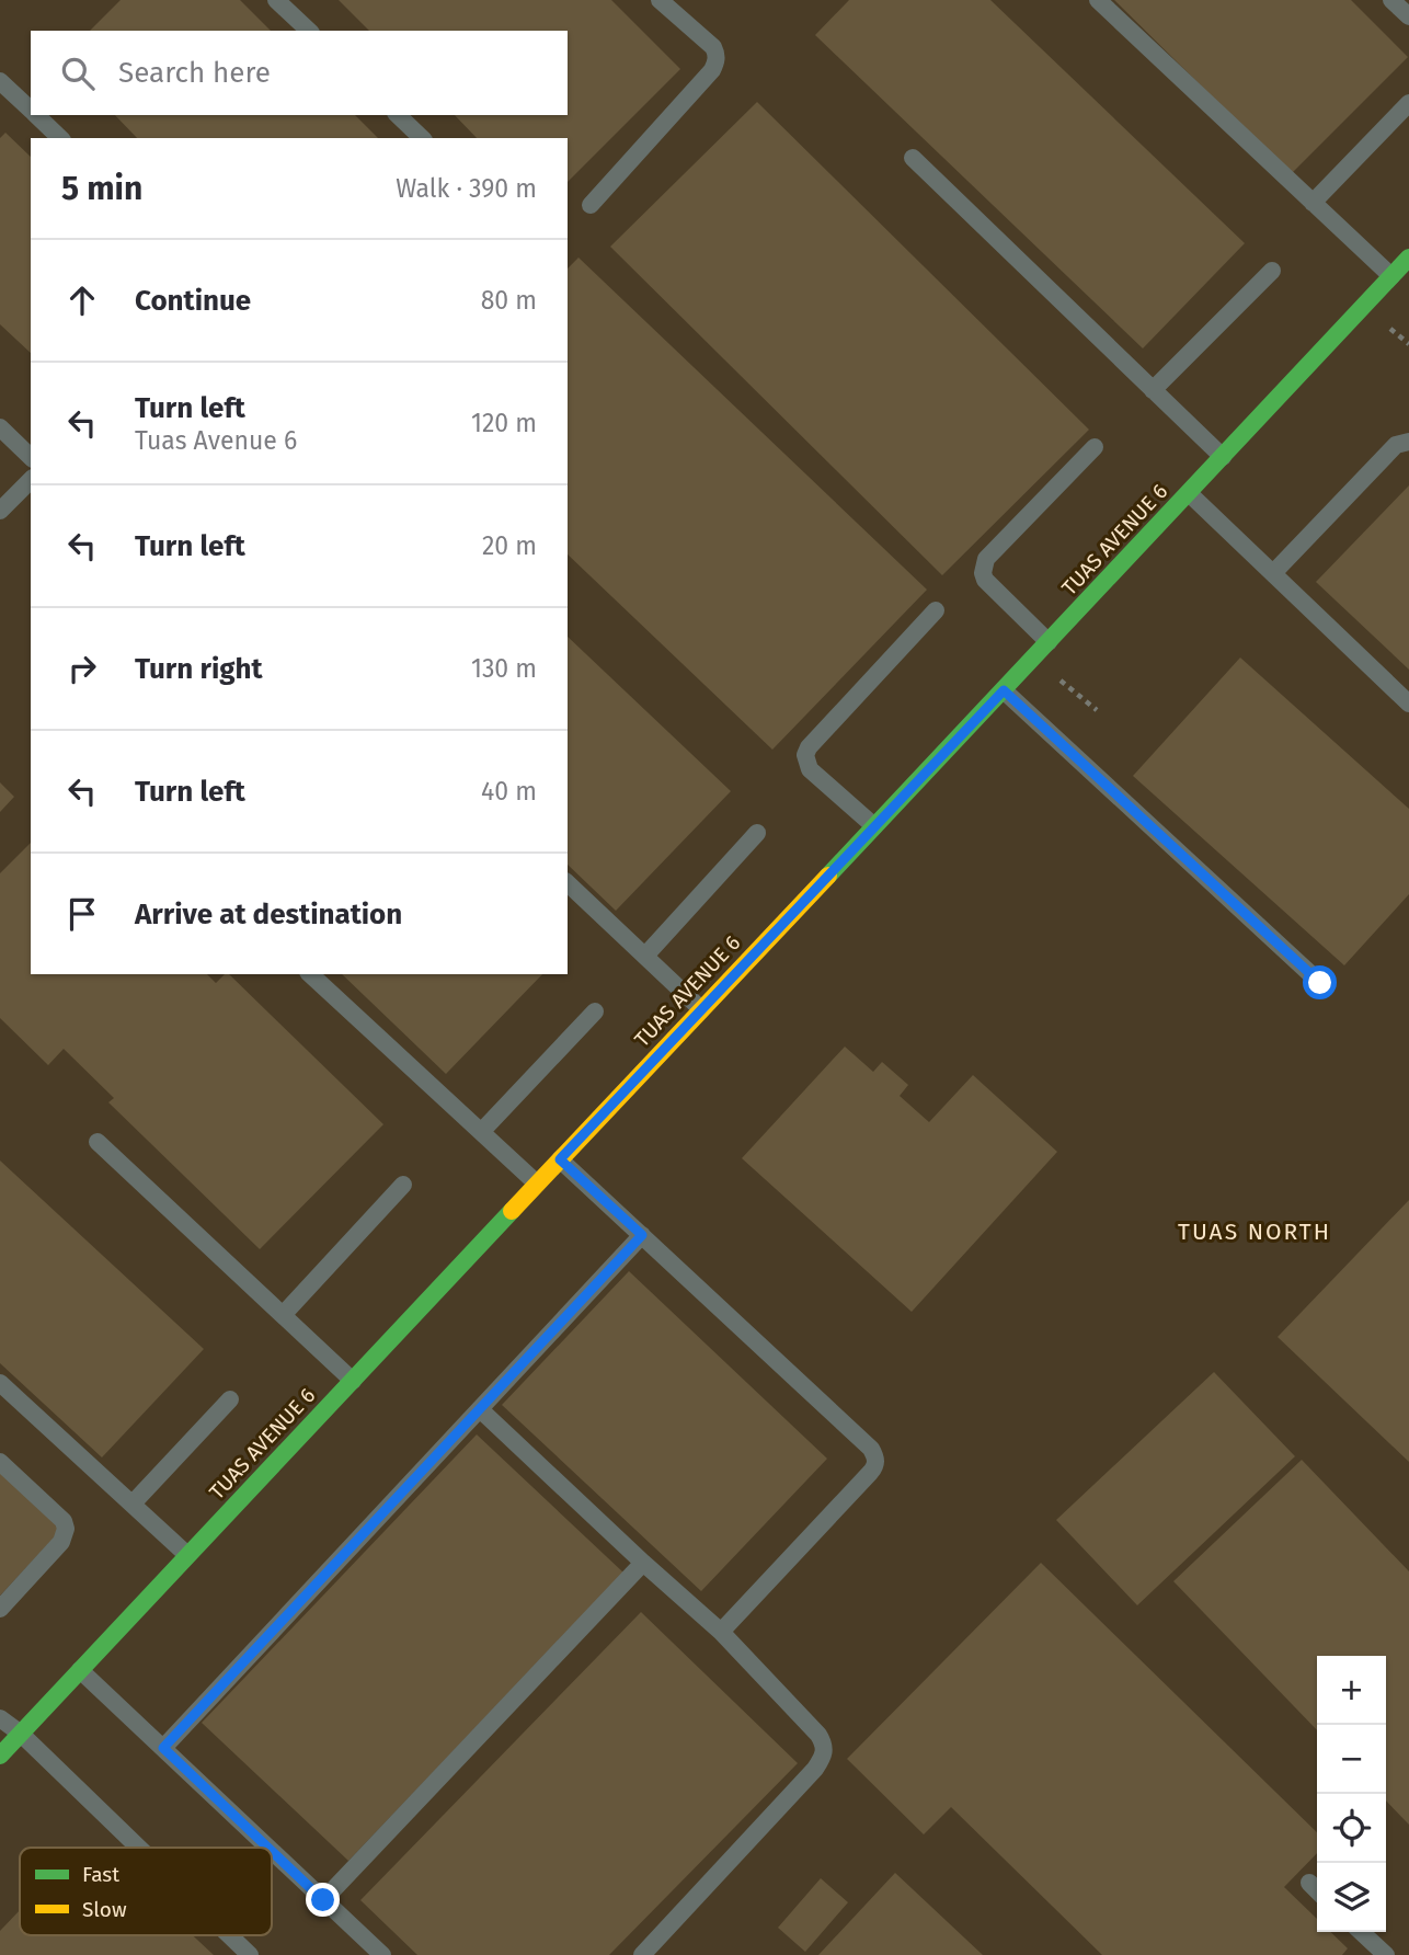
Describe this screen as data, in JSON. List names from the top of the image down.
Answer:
{
  "streets": {
    "street": ["TUAS AVENUE 6"]
  },
  "districts": ["TUAS NORTH"],
  "legend": ["Fast", "Slow"],
  "page": {
    "search": "Search here",
    "heading": ["5 min", "Walk · 390 m"],
    "list": [
      ["Continue", "80 m"],
      ["Turn left", "Tuas Avenue 6", "120 m"],
      ["Turn left", "20 m"],
      ["Turn right", "130 m"],
      ["Turn left", "40 m"],
      "Arrive at destination"
    ],
    "map_buttons": ["+", "−"]
  }
}
